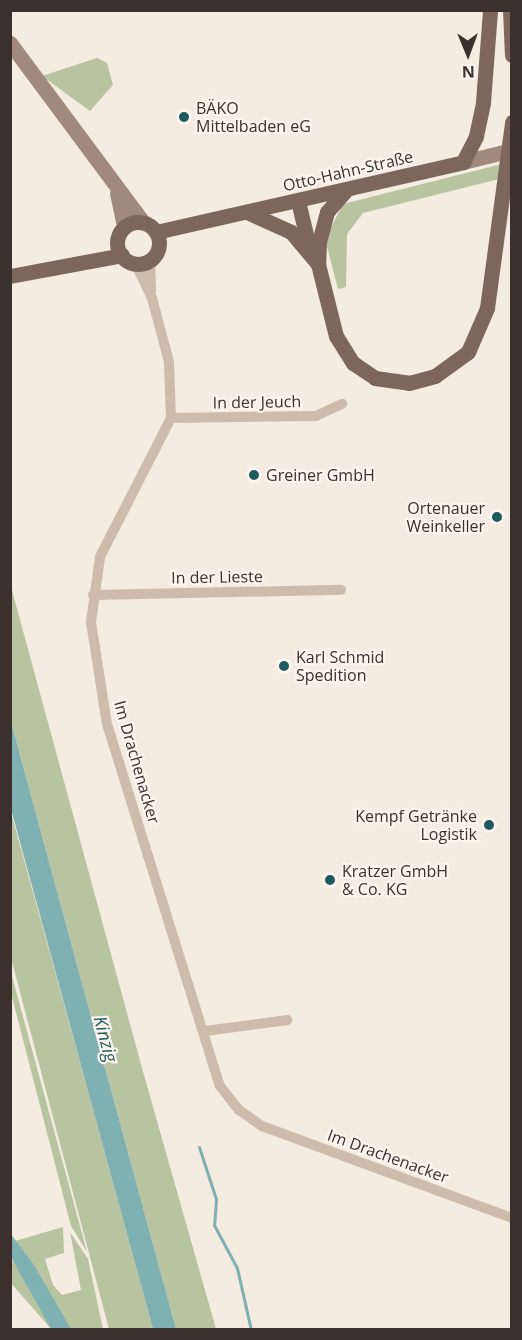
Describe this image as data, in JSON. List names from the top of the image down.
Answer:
{
  "streets": {
    "main road": ["Otto-Hahn-Straße"],
    "street": ["In der Jeuch", "In der Lieste", "Im Drachenacker"]
  },
  "crossings": [
    ["In der Jeuch", "Im Drachenacker"],
    ["In der Lieste", "Im Drachenacker"]
  ],
  "water": ["Kinzig"],
  "places": [
    "BÄKO Mittelbaden eG",
    "Greiner GmbH",
    "Ortenauer Weinkeller",
    "Karl Schmid Spedition",
    "Kempf Getränke Logistik",
    "Kratzer GmbH & Co. KG"
  ],
  "north": "bottom"
}
